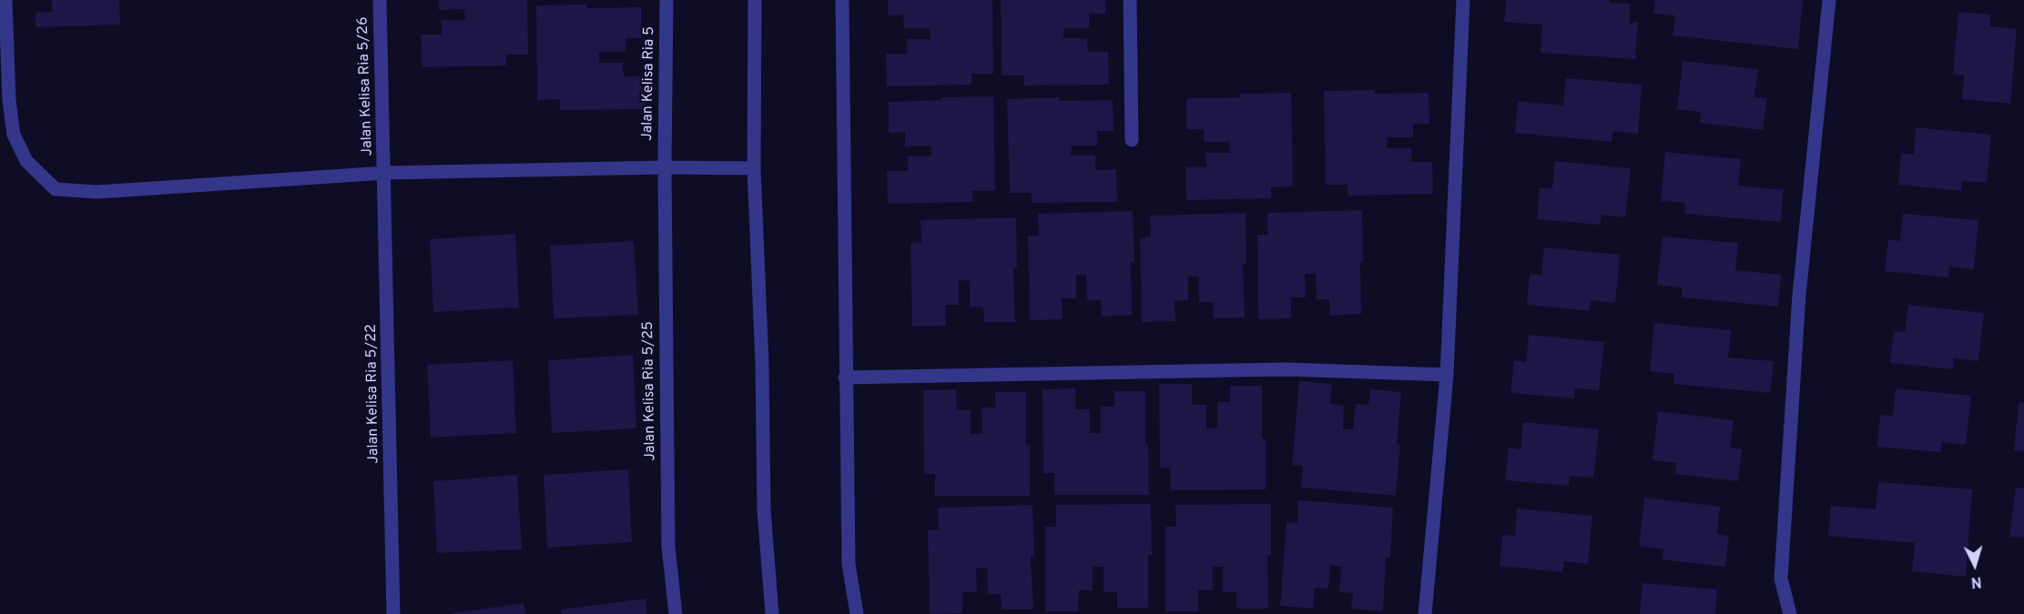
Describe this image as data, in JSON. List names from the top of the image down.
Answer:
{
  "streets": {
    "street": [
      "Jalan Kelisa Ria 5",
      "Jalan Kelisa Ria 5/26",
      "Jalan Kelisa Ria 5/25",
      "Jalan Kelisa Ria 5/22"
    ]
  },
  "crossings": [
    ["Jalan Kelisa Ria 5", "Jalan Kelisa Ria 5/25"],
    ["Jalan Kelisa Ria 5/26", "Jalan Kelisa Ria 5/22"]
  ],
  "north": "bottom"
}
